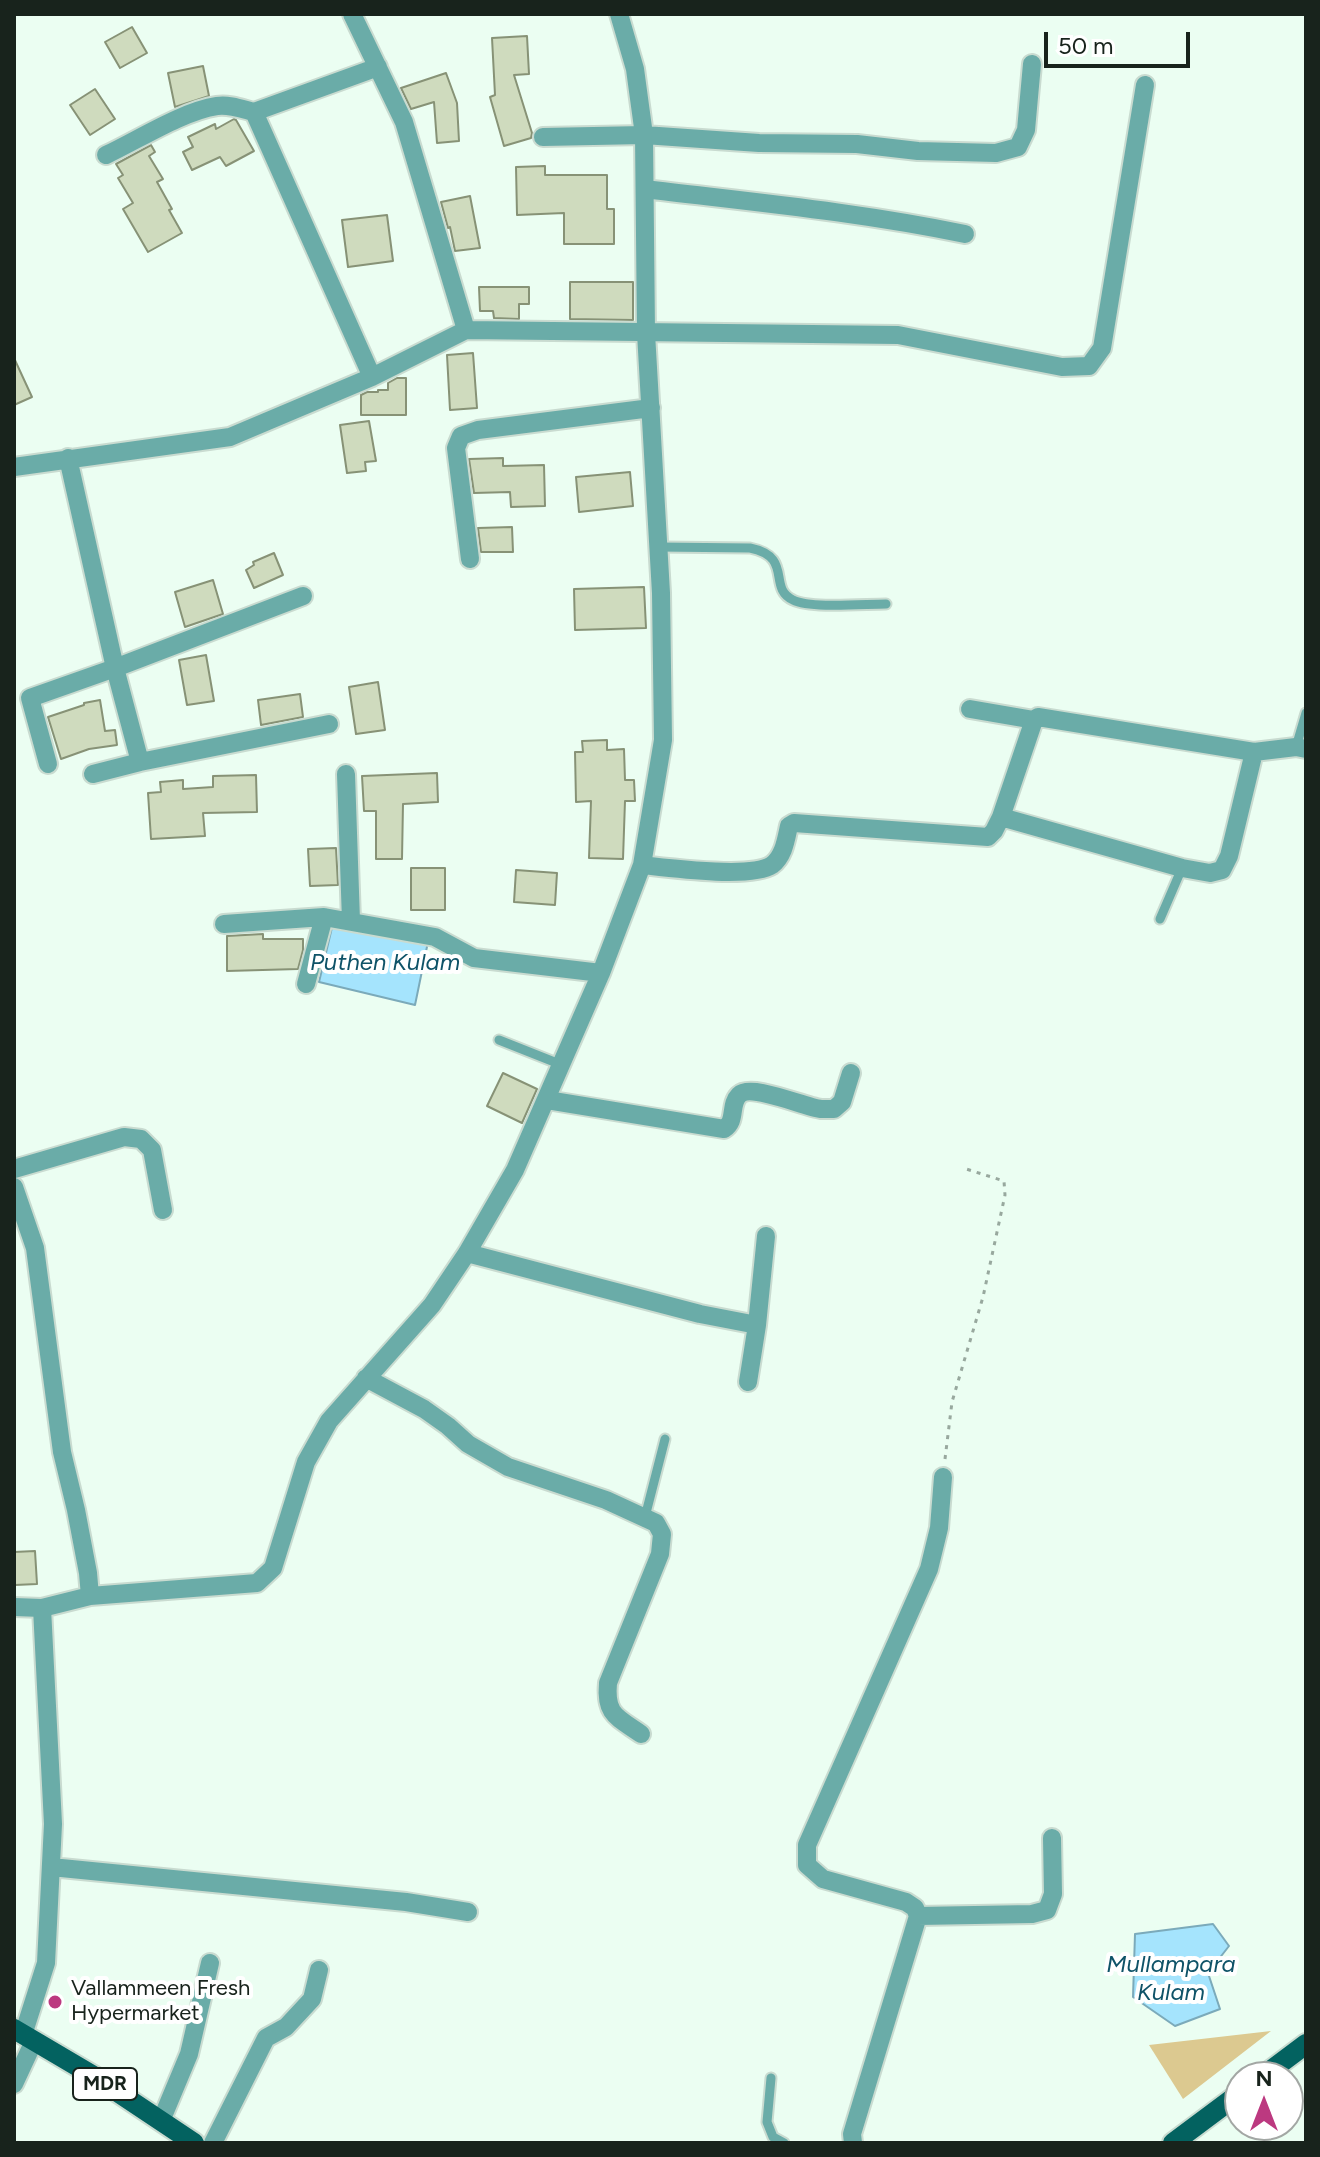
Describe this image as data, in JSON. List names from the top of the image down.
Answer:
{
  "streets": {
    "main road": ["MDR"]
  },
  "water": ["Puthen Kulam", "Mullampara Kulam"],
  "places": ["Vallammeen Fresh Hypermarket"],
  "scale_bar": "50 m",
  "north": "top"
}
